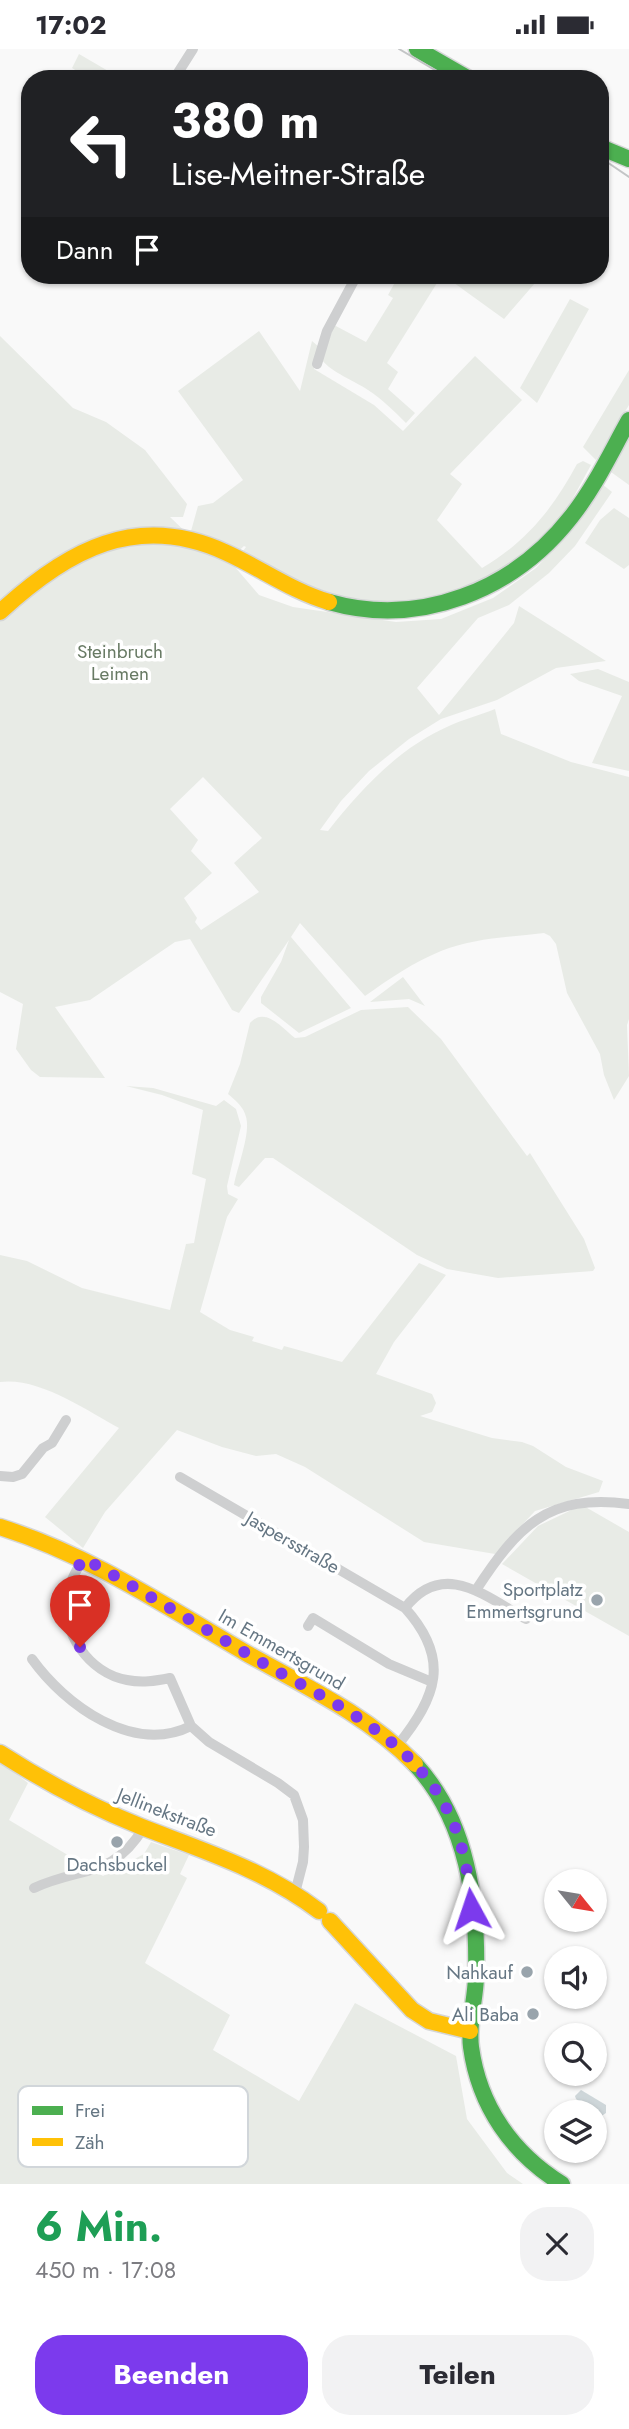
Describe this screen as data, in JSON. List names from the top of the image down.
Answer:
{
  "streets": {
    "street": ["Jaspersstraße", "Im Emmertsgrund", "Jellinekstraße"]
  },
  "crossings": [
    ["Jaspersstraße", "Im Emmertsgrund"],
    ["Im Emmertsgrund", "Jellinekstraße"]
  ],
  "parks": ["Steinbruch Leimen"],
  "places": [
    "Sportplatz Emmertsgrund",
    "Dachsbuckel",
    "Nahkauf",
    "Ali Baba"
  ],
  "legend": ["Frei", "Zäh"],
  "north": "bottom right",
  "page": {
    "status": "17:02",
    "turn": ["380 m", "Lise-Meitner-Straße"],
    "then": "Dann",
    "heading": ["6 Min.", "450 m · 17:08"],
    "buttons": ["Beenden", "Teilen"]
  }
}
